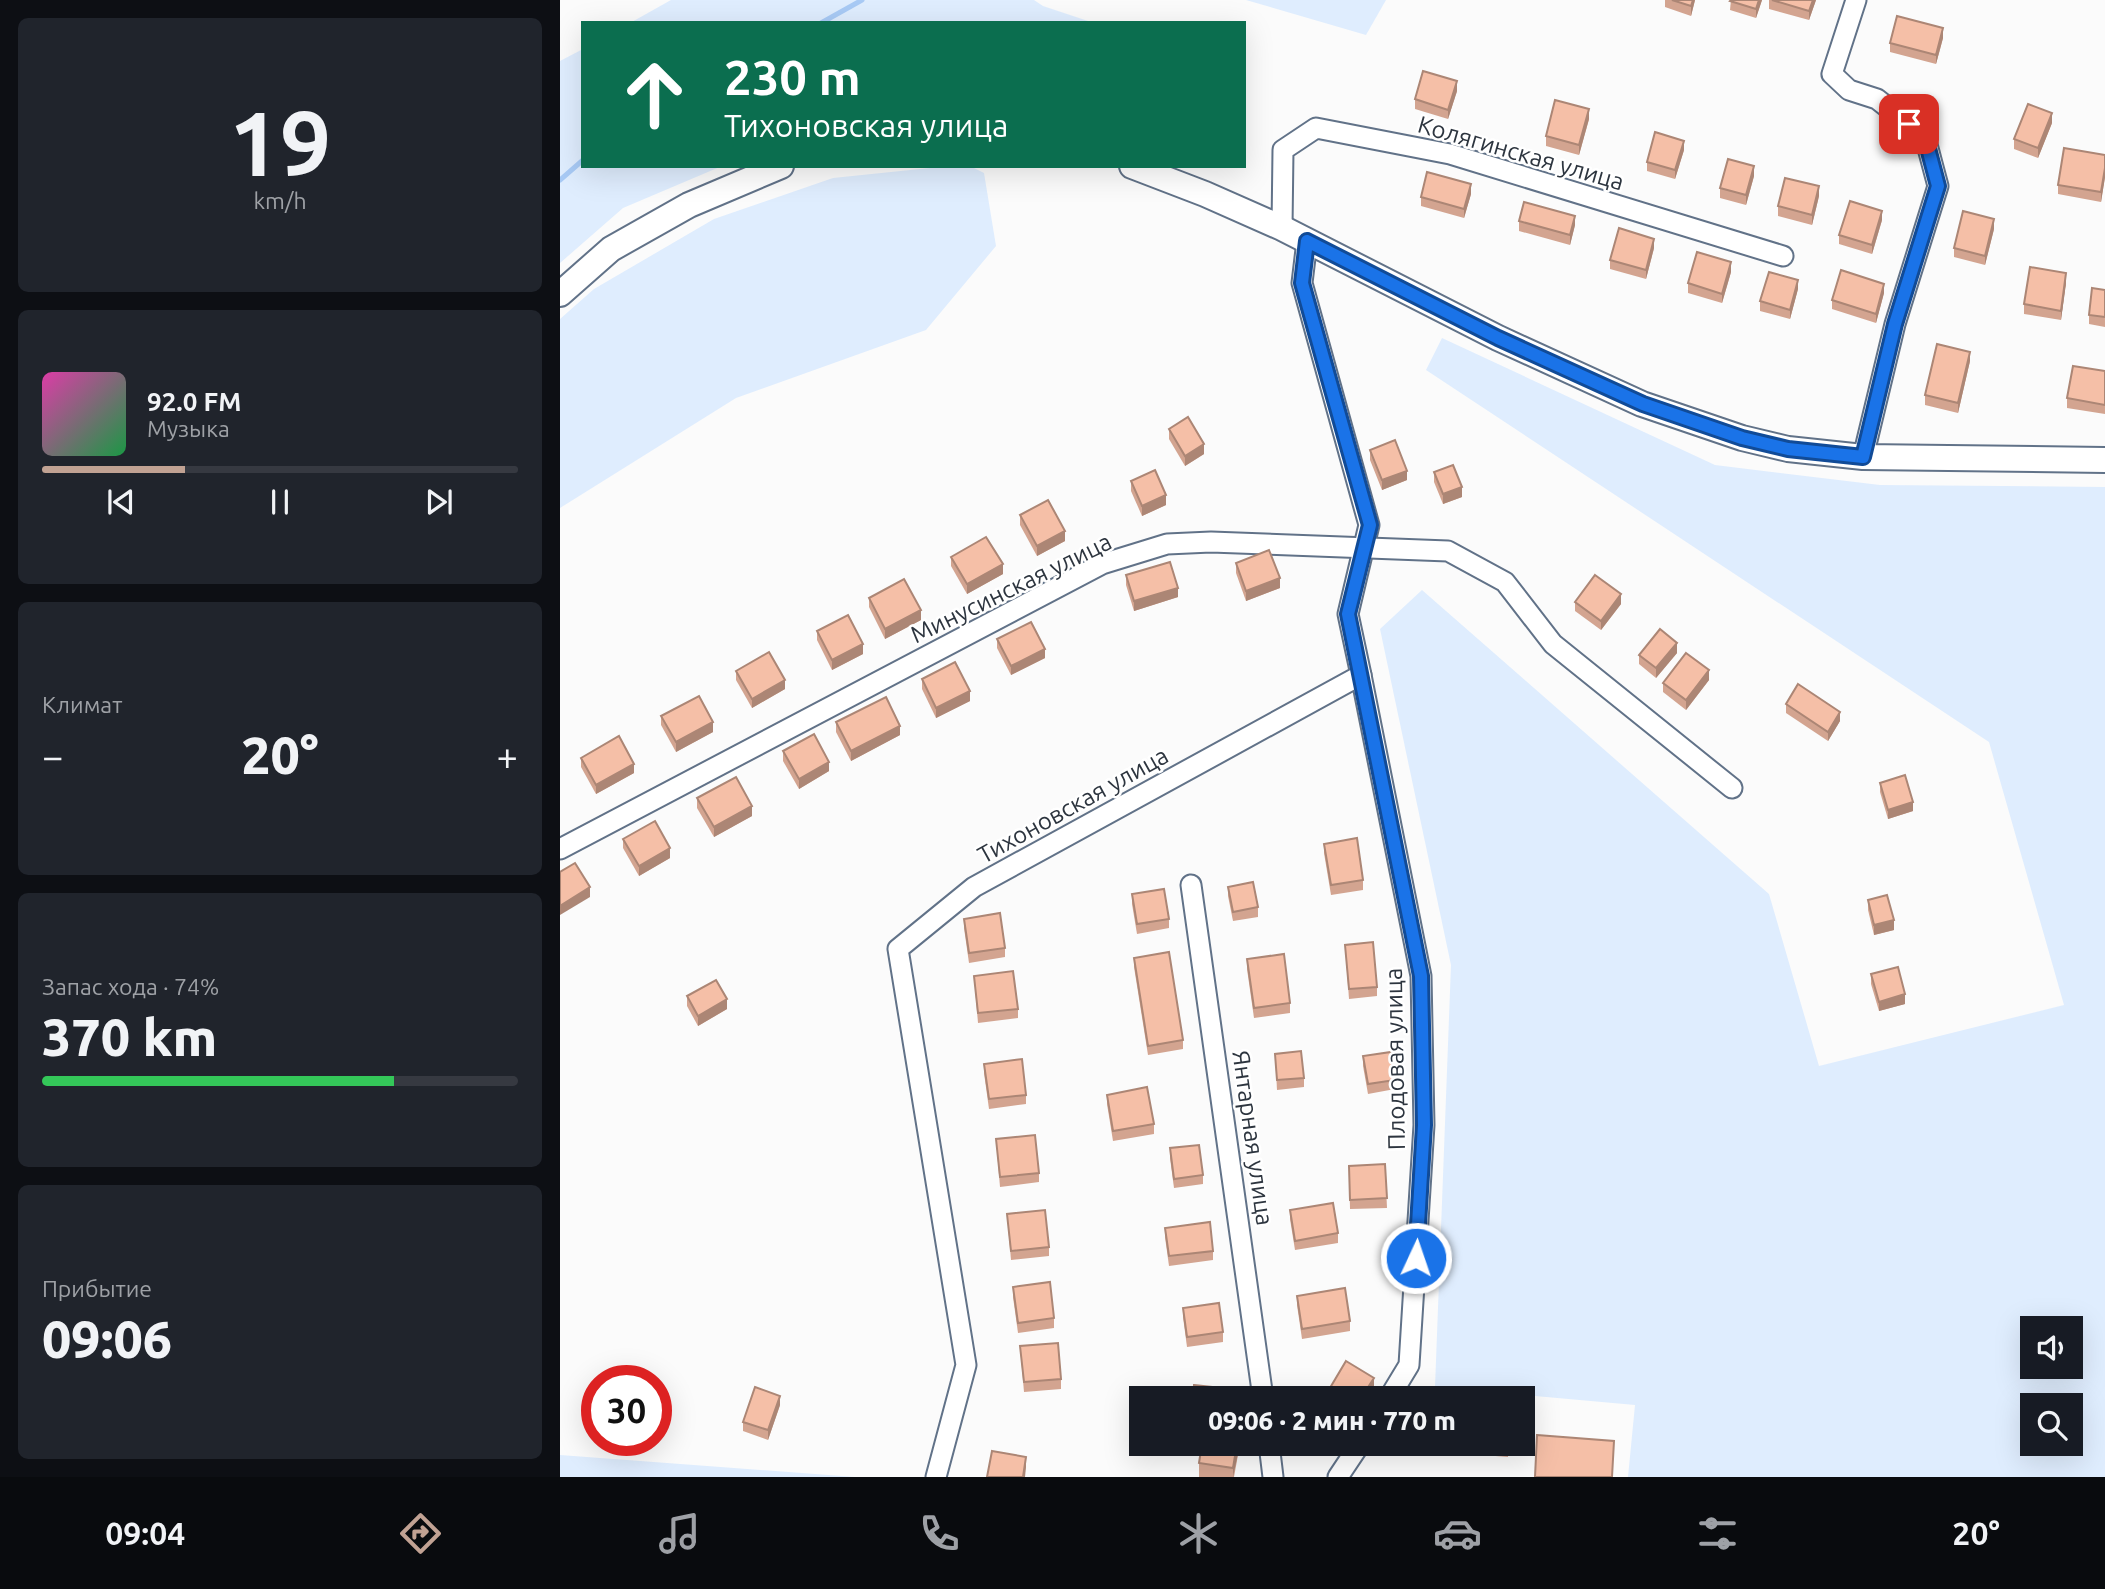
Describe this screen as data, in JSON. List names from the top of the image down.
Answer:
{
  "streets": {
    "street": [
      "Колягинская улица",
      "Минусинская улица",
      "Тихоновская улица",
      "Плодовая улица",
      "Янтарная улица"
    ]
  },
  "crossings": [
    ["Тихоновская улица", "Плодовая улица"]
  ],
  "page": {
    "tile": [
      ["19", "km/h"],
      "Климат",
      ["Запас хода · 74%", "370 km"],
      ["Прибытие", "09:06"]
    ],
    "turn": ["230 m", "Тихоновская улица"],
    "song": ["92.0 FM", "Музыка"],
    "heat": ["−", "20°", "+"],
    "limit": "30",
    "trip": "09:06 · 2 мин · 770 m",
    "tabs": ["09:04", "20°"]
  }
}
